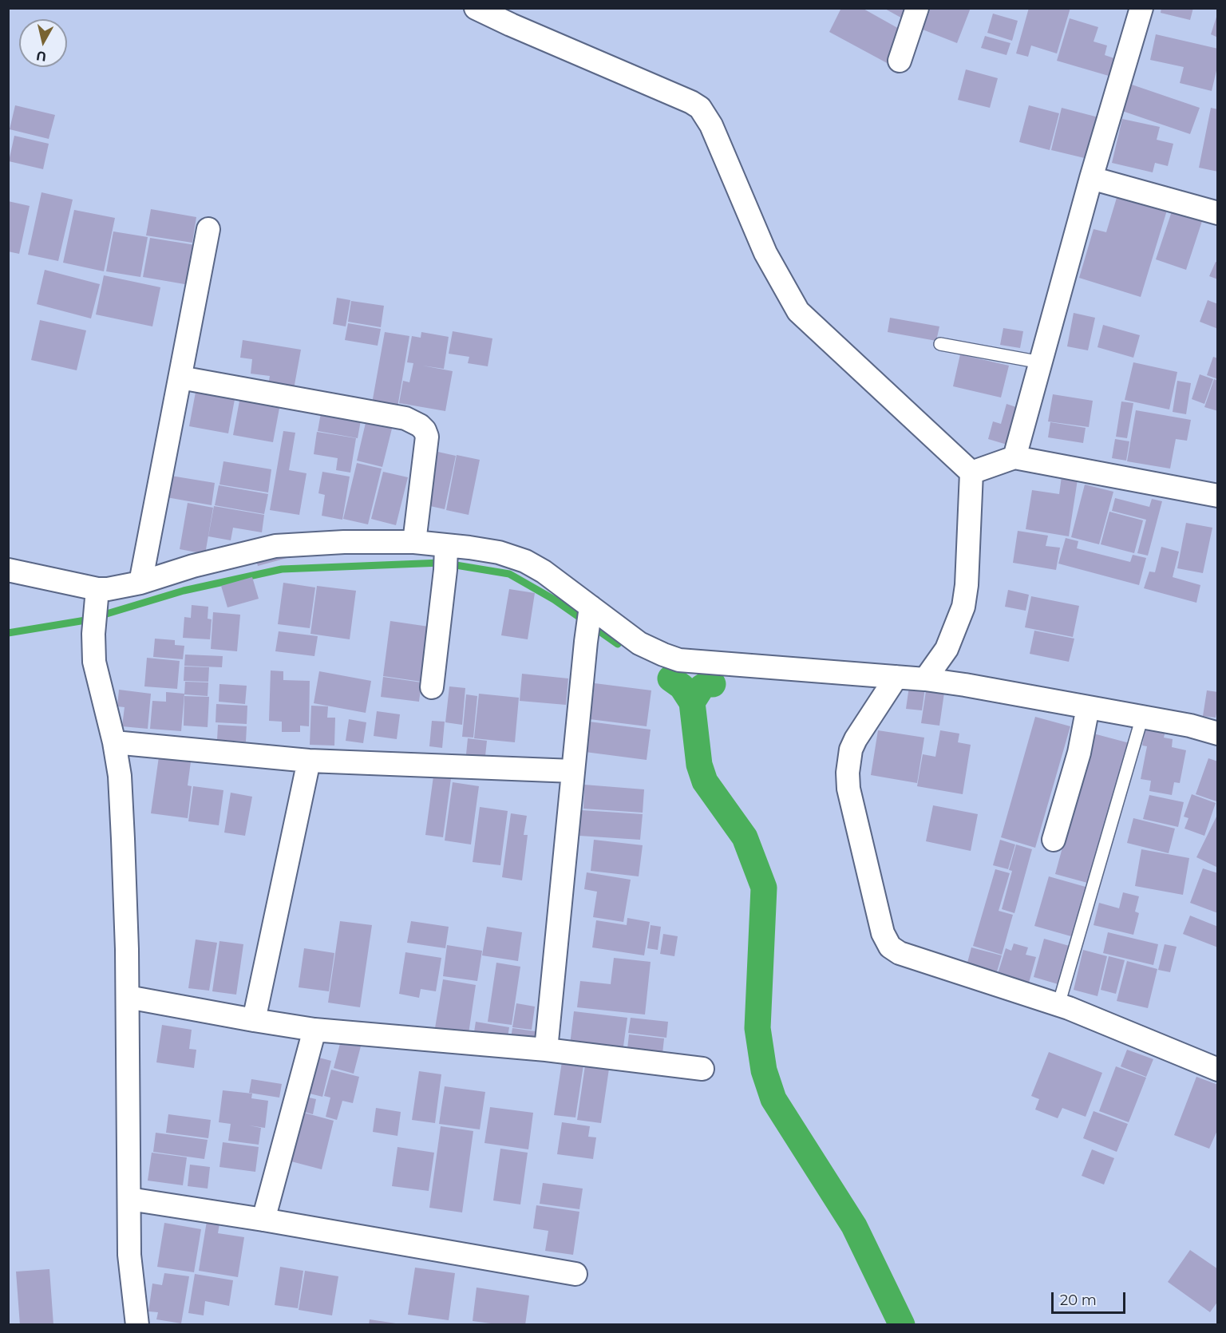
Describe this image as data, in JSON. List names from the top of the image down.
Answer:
{
  "scale_bar": "20 m",
  "north": "bottom"
}
